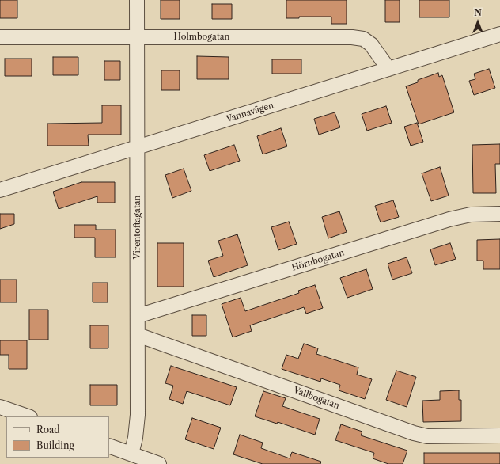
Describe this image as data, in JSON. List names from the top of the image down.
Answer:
{
  "streets": {
    "street": [
      "Holmbogatan",
      "Vannavägen",
      "Virentoftagatan",
      "Hörnbogatan",
      "Vallbogatan"
    ]
  },
  "crossings": [
    ["Holmbogatan", "Vannavägen"],
    ["Holmbogatan", "Virentoftagatan"],
    ["Vannavägen", "Virentoftagatan"],
    ["Virentoftagatan", "Hörnbogatan"],
    ["Virentoftagatan", "Vallbogatan"]
  ],
  "legend": ["Road", "Building"],
  "north": "top"
}
